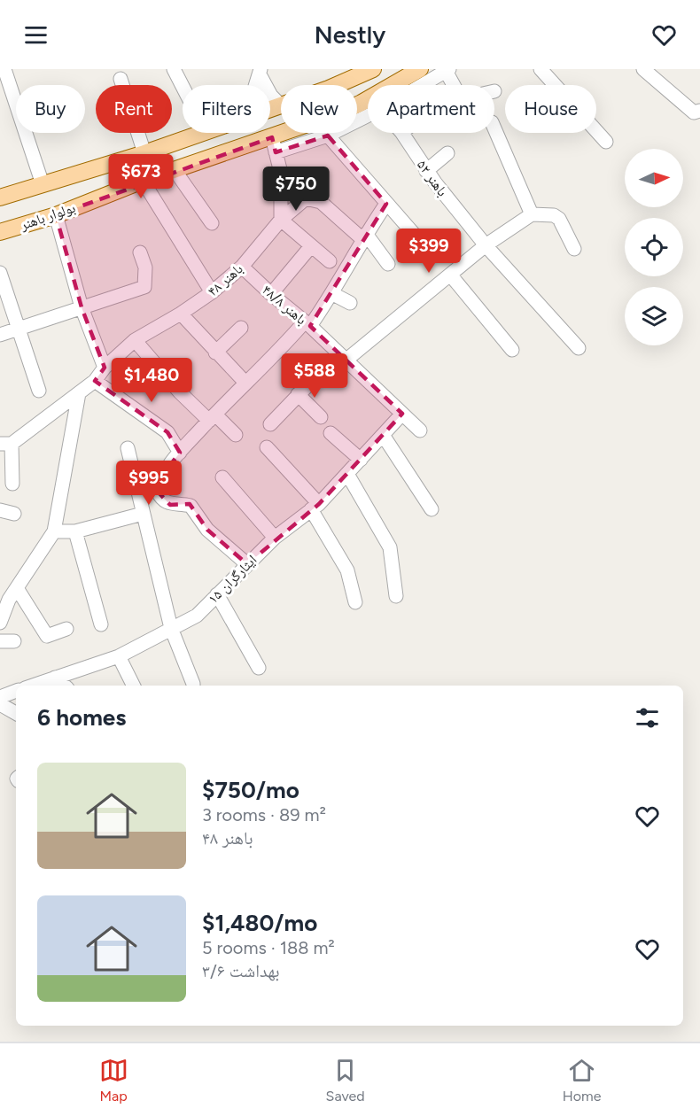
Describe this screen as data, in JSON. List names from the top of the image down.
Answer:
{
  "streets": {
    "main road": ["بولوار باهنر"],
    "street": [
      "باهنر ۵۲",
      "باهنر ۴۸",
      "باهنر ۴۸/۸",
      "ایثارگران ۱۵"
    ]
  },
  "crossings": [
    ["باهنر ۴۸", "باهنر ۴۸/۸"],
    ["باهنر ۴۸/۸", "ایثارگران ۱۵"]
  ],
  "north": "right",
  "page": {
    "header": "Nestly",
    "chip": [
      "Buy",
      "Rent",
      "Filters",
      "New",
      "Apartment",
      "House"
    ],
    "price": [
      "$673",
      "$750",
      "$399",
      "$588",
      "$1,480",
      "$995"
    ],
    "heading": "6 homes",
    "list": [
      {
        "name": "$750/mo",
        "note": "3 rooms · 89 m² · باهنر ۴۸"
      },
      {
        "name": "$1,480/mo",
        "note": "5 rooms · 188 m² · بهداشت ۳/۶"
      }
    ],
    "tabs": ["Map", "Saved", "Home"]
  }
}
